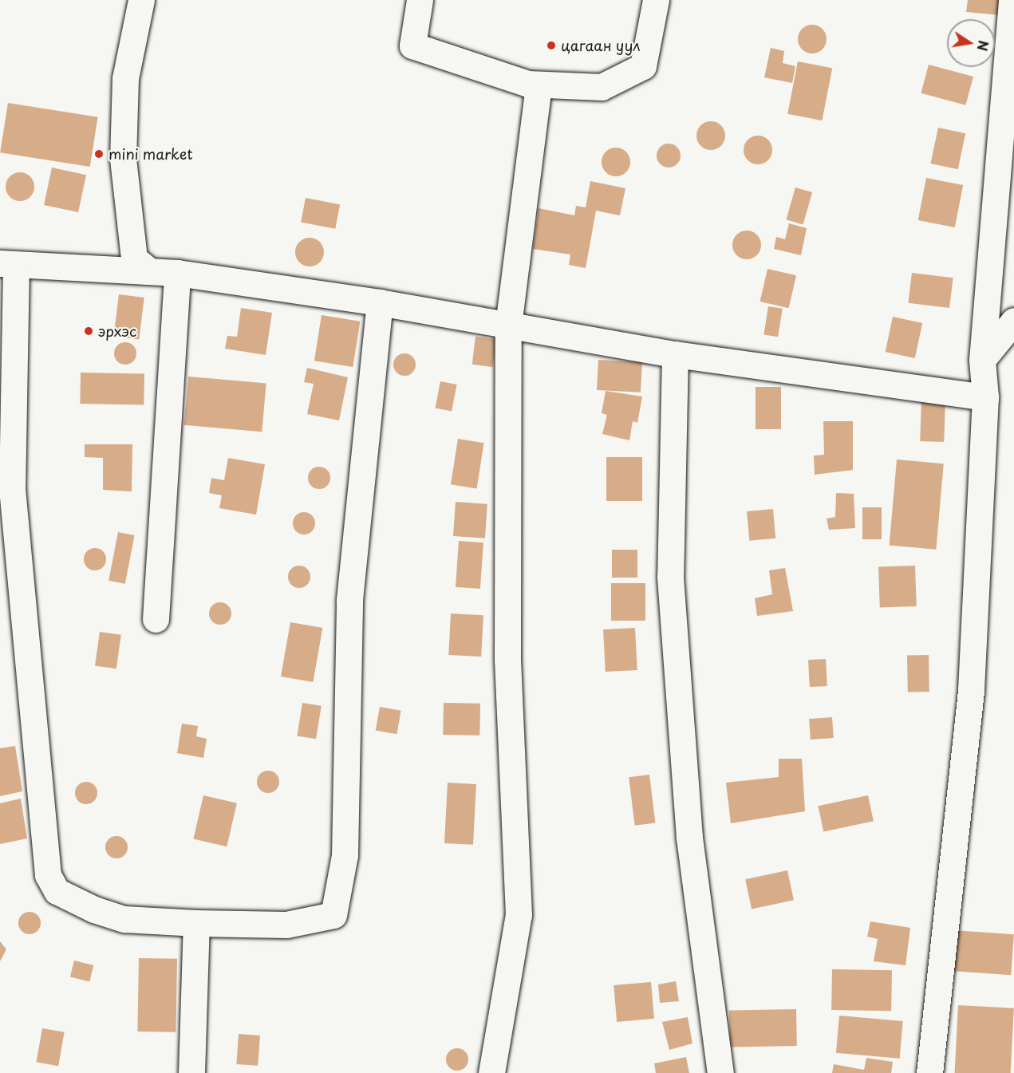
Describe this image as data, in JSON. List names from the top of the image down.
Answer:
{
  "places": ["цагаан уул", "mini market", "эрхэс"],
  "north": "right"
}
